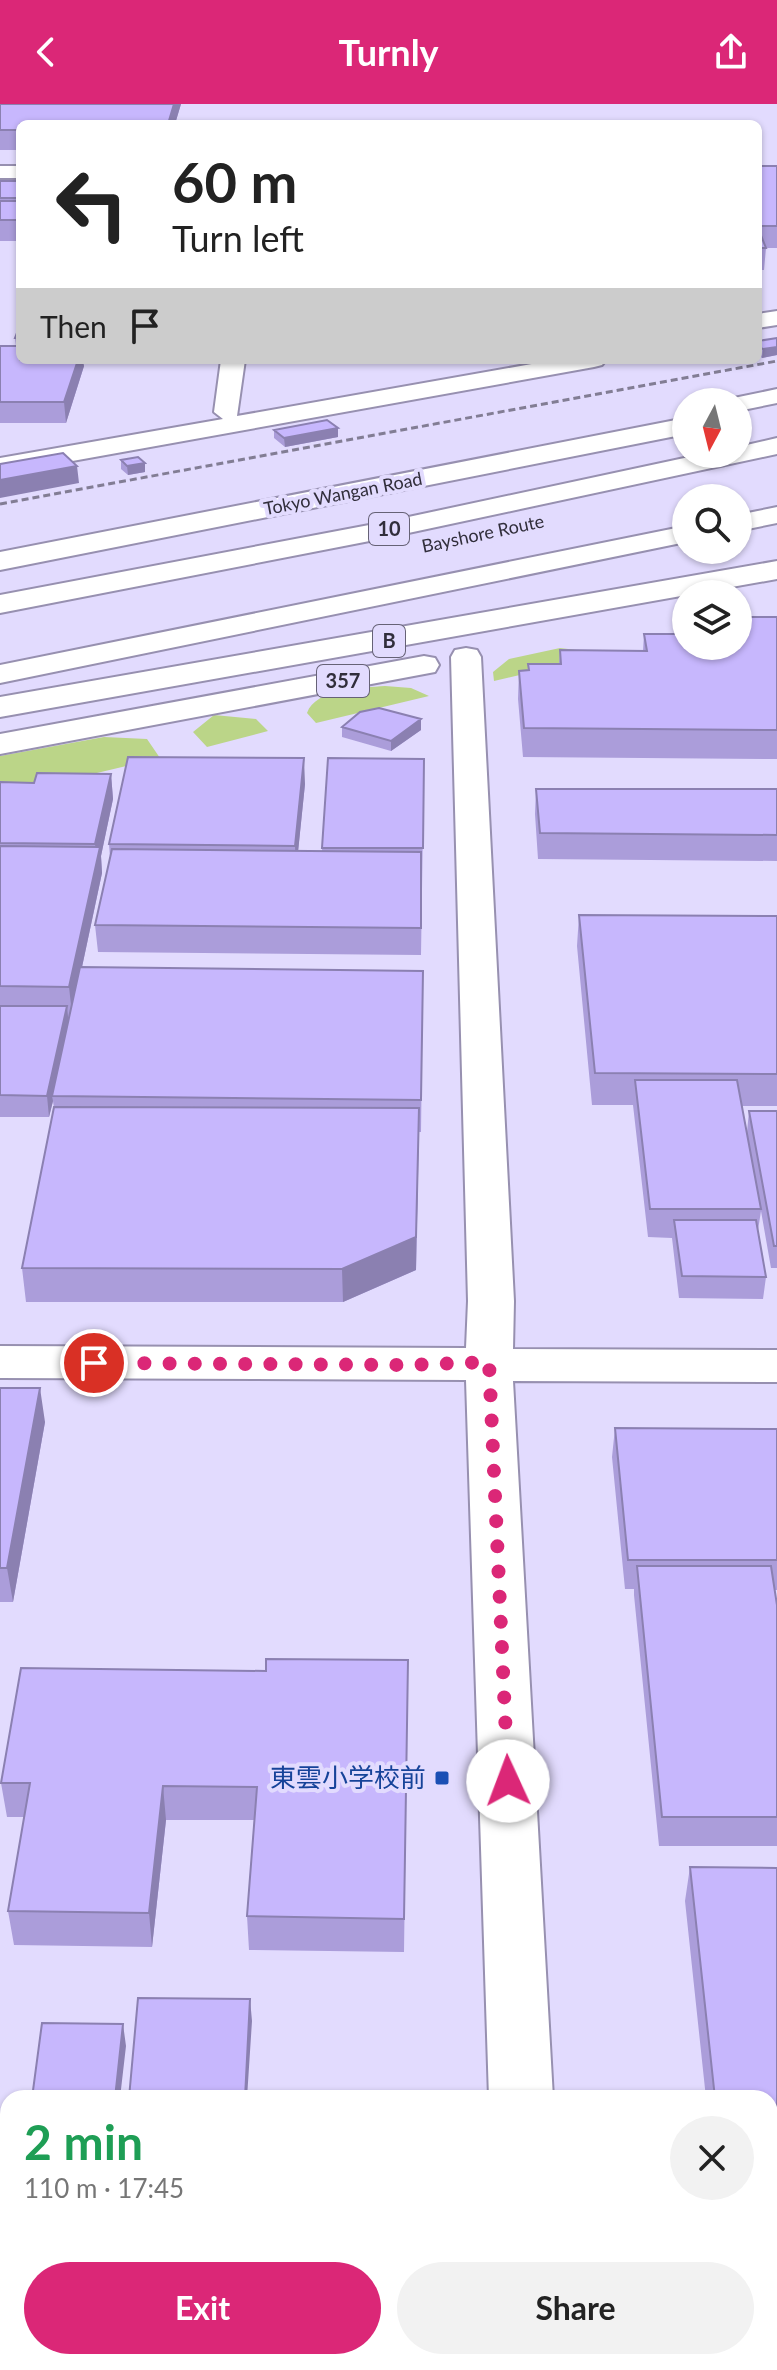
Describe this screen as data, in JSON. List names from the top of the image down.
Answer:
{
  "streets": {
    "main road": [
      "Tokyo Wangan Road",
      "10",
      "Bayshore Route",
      "B",
      "357"
    ]
  },
  "places": {
    "transit": ["東雲小学校前"]
  },
  "north": "bottom",
  "page": {
    "header": "Turnly",
    "turn": ["60 m", "Turn left"],
    "then": "Then",
    "heading": ["2 min", "110 m · 17:45"],
    "buttons": ["Exit", "Share"]
  }
}
